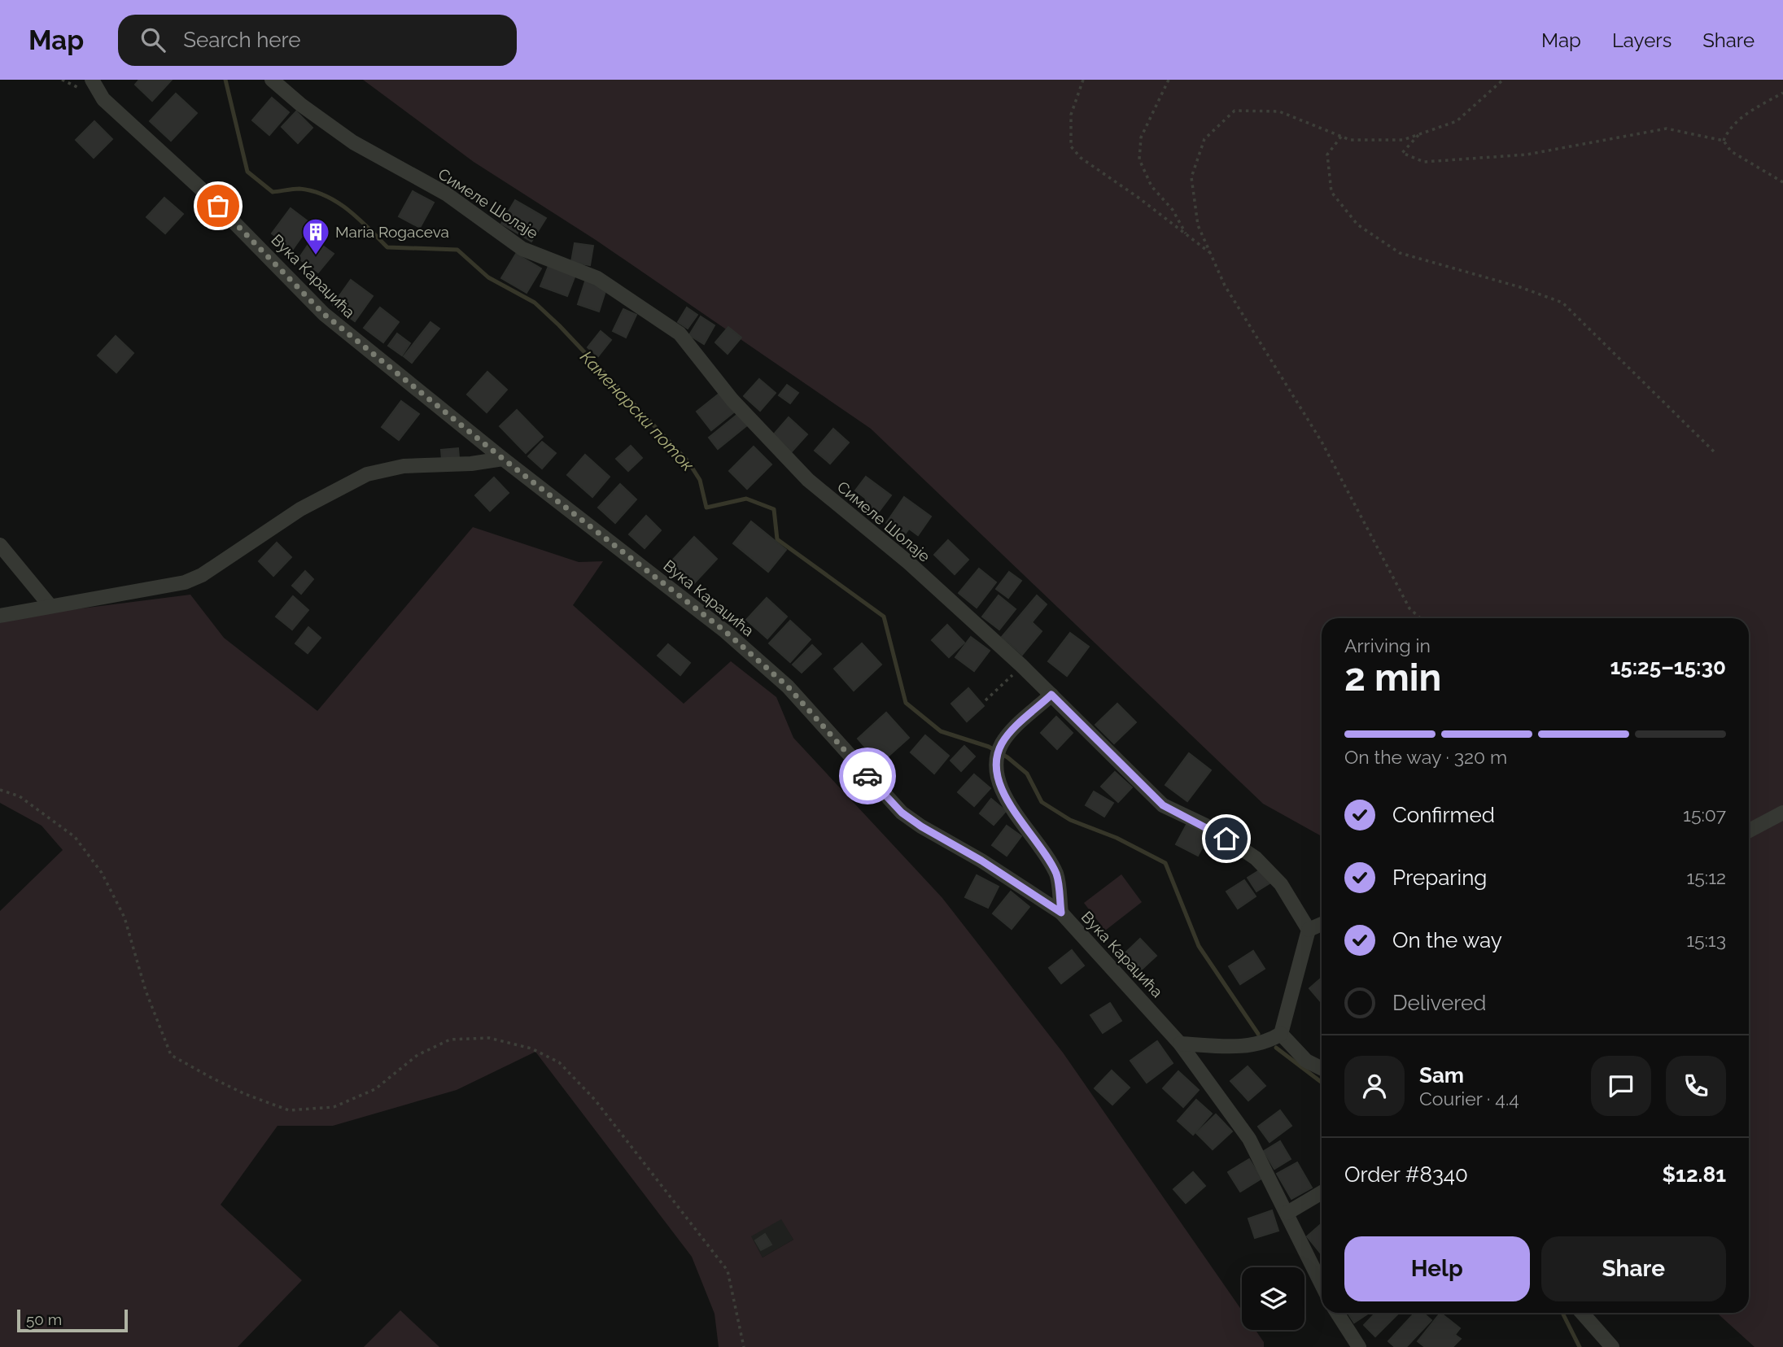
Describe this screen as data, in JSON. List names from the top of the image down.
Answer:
{
  "streets": {
    "street": ["Симеле Шолаје", "Вука Караџића"]
  },
  "water": ["Каменарски поток"],
  "places": {
    "building": ["Maria Rogaceva"]
  },
  "scale_bar": "50 m",
  "page": {
    "header": "Map",
    "search": "Search here",
    "nav": ["Map", "Layers", "Share"],
    "heading": ["2 min", "Arriving in", "15:25–15:30"],
    "panel": [
      "Sam",
      "Courier · 4.4",
      "Order #8340",
      "$12.81"
    ],
    "bar": "On the way · 320 m",
    "list": [
      ["Confirmed", "15:07"],
      ["Preparing", "15:12"],
      ["On the way", "15:13"],
      "Delivered"
    ],
    "buttons": ["Help", "Share"],
    "scale": "50 m"
  }
}
